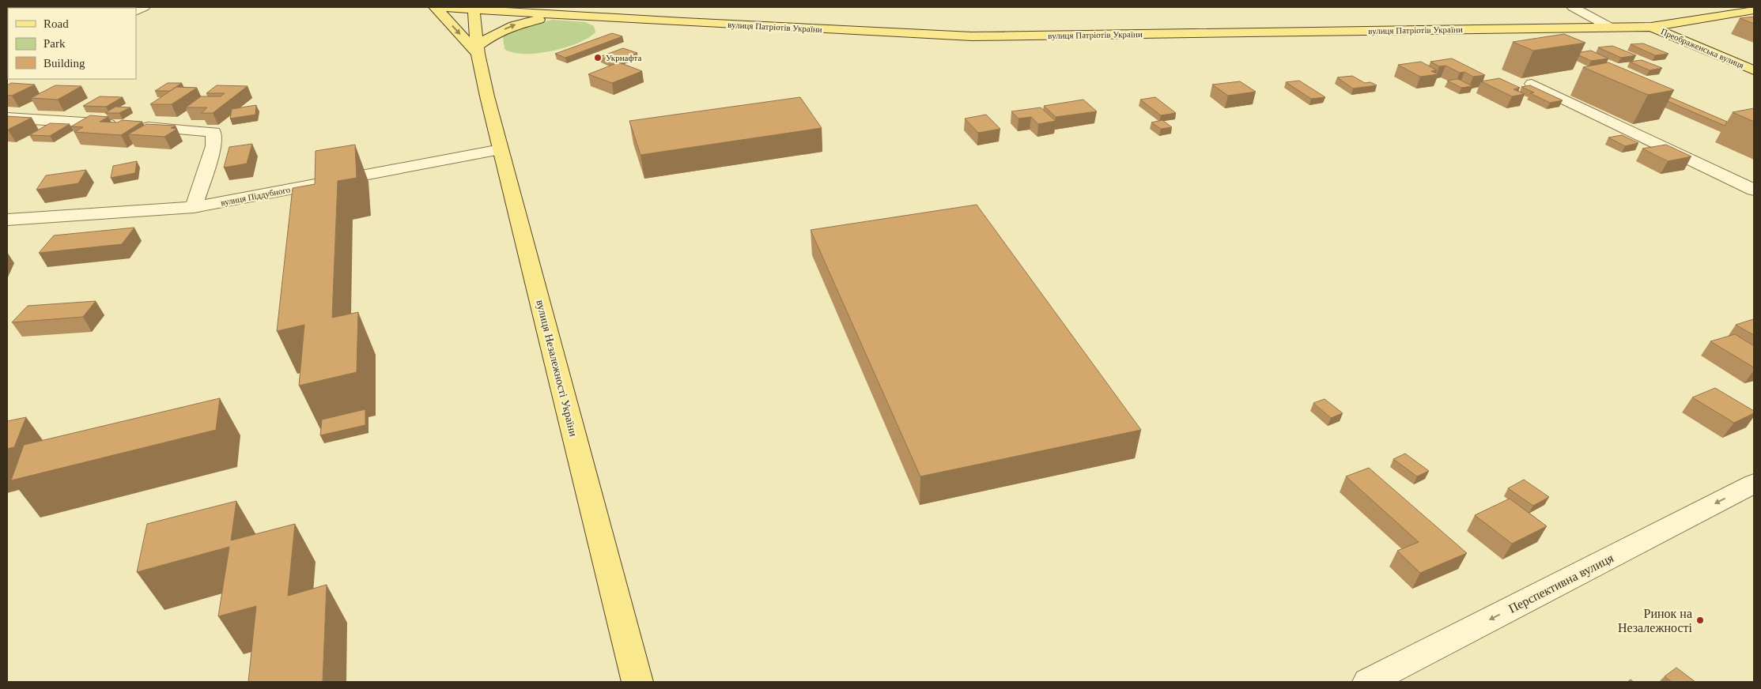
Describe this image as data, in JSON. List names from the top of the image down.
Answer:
{
  "streets": {
    "main road": ["вулиця Патріотів України", "Преображенська вулиця", "вулиця Незалежності України"],
    "street": ["вулиця Піддубного", "Перспективна вулиця"]
  },
  "crossings": [
    ["вулиця Патріотів України", "Преображенська вулиця"],
    ["вулиця Патріотів України", "вулиця Незалежності України"],
    ["вулиця Піддубного", "вулиця Незалежності України"]
  ],
  "one_way": ["Перспективна вулиця"],
  "places": ["Укрнафта", "Ринок на Незалежності"],
  "legend": ["Road", "Park", "Building"]
}
